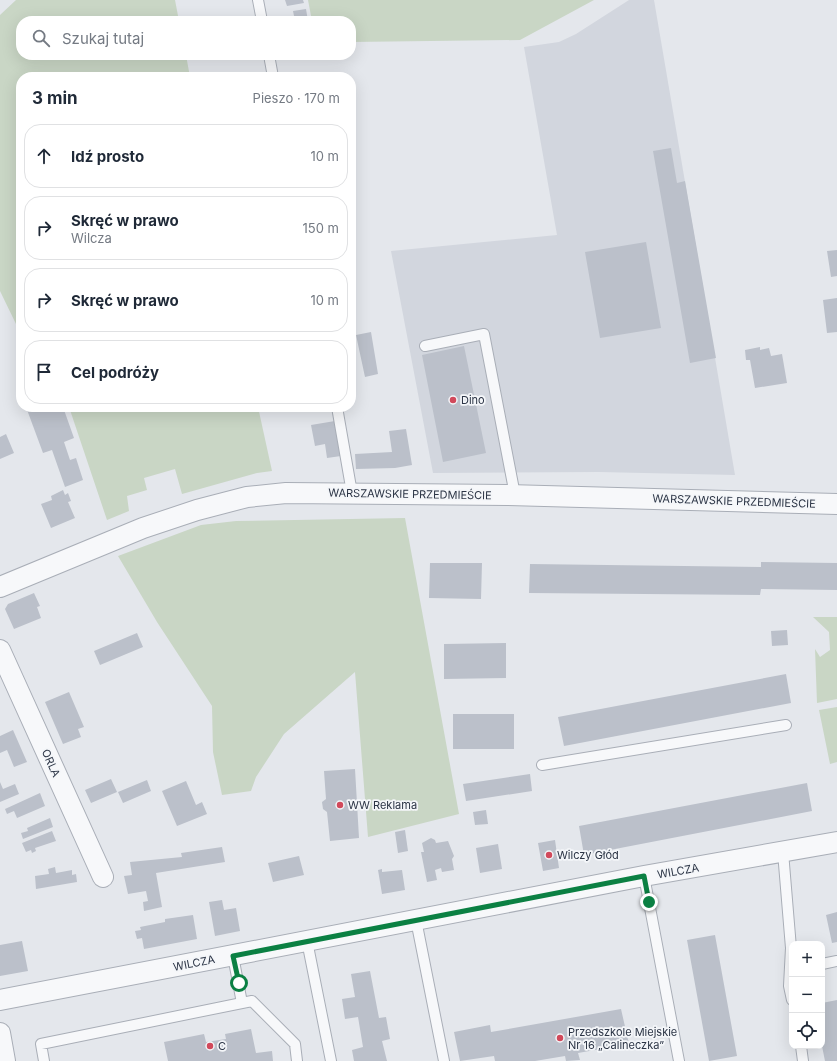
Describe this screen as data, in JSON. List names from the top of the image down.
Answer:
{
  "streets": {
    "street": ["WARSZAWSKIE PRZEDMIEŚCIE", "ORLA", "WILCZA"]
  },
  "places": [
    "Dino",
    "WW Reklama",
    "Wilczy Głód",
    "Przedszkole Miejskie Nr 16 „Calineczka”",
    "C"
  ],
  "page": {
    "search": "Szukaj tutaj",
    "heading": ["3 min", "Pieszo · 170 m"],
    "list": [
      ["Idź prosto", "10 m"],
      ["Skręć w prawo", "Wilcza", "150 m"],
      ["Skręć w prawo", "10 m"],
      "Cel podróży"
    ],
    "map_buttons": ["+", "−"]
  }
}
